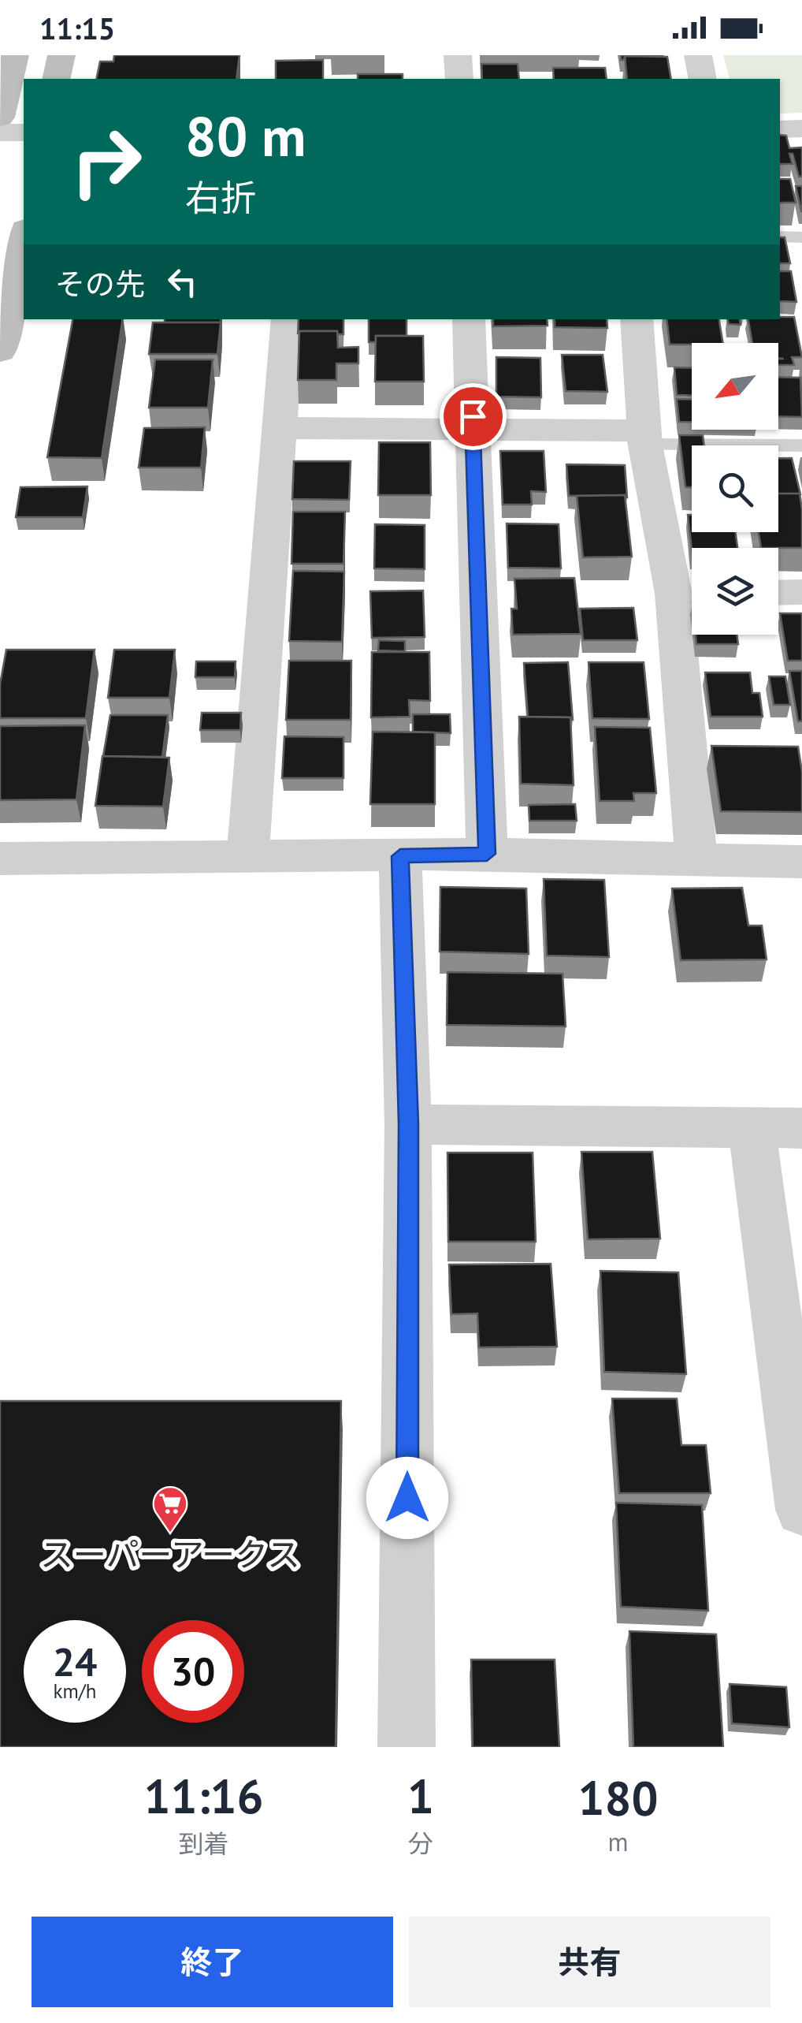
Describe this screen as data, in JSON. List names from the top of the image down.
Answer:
{
  "places": {
    "supermarket": ["スーパーアークス"]
  },
  "north": "bottom left",
  "page": {
    "status": "11:15",
    "turn": ["80 m", "右折"],
    "then": "その先",
    "speed": "24 km/h",
    "limit": "30",
    "eta": [
      "11:16",
      "到着",
      "1",
      "分",
      "180",
      "m"
    ],
    "buttons": ["終了", "共有"]
  }
}
